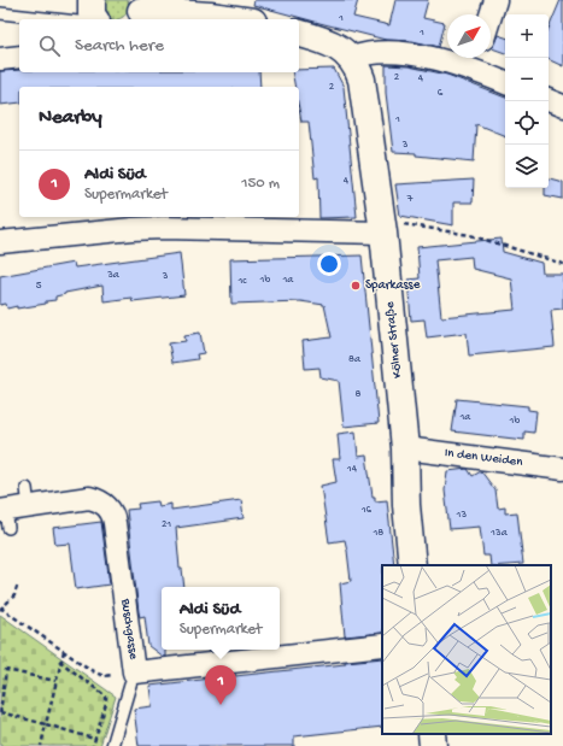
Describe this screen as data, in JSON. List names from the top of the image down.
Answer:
{
  "streets": {
    "main road": ["Kölner Straße"],
    "street": ["In den Weiden", "Buschgasse"]
  },
  "crossings": [
    ["Kölner Straße", "In den Weiden"]
  ],
  "places": ["Sparkasse"],
  "house_numbers": [
    "1",
    "1",
    "2",
    "4",
    "2",
    "6",
    "1",
    "3",
    "4",
    "7",
    "3a",
    "3",
    "1b",
    "1a",
    "1c",
    "5",
    "8a",
    "8",
    "1a",
    "1b",
    "14",
    "16",
    "13",
    "21",
    "18",
    "13a"
  ],
  "north": "top right",
  "page": {
    "map_buttons": ["+", "−"],
    "search": "Search here",
    "heading": "Nearby",
    "list": [
      {
        "mark": "1",
        "name": "Aldi Süd",
        "note": "Supermarket",
        "value": "150 m"
      }
    ],
    "popup": ["Aldi Süd", "Supermarket"],
    "pins": "1"
  }
}
